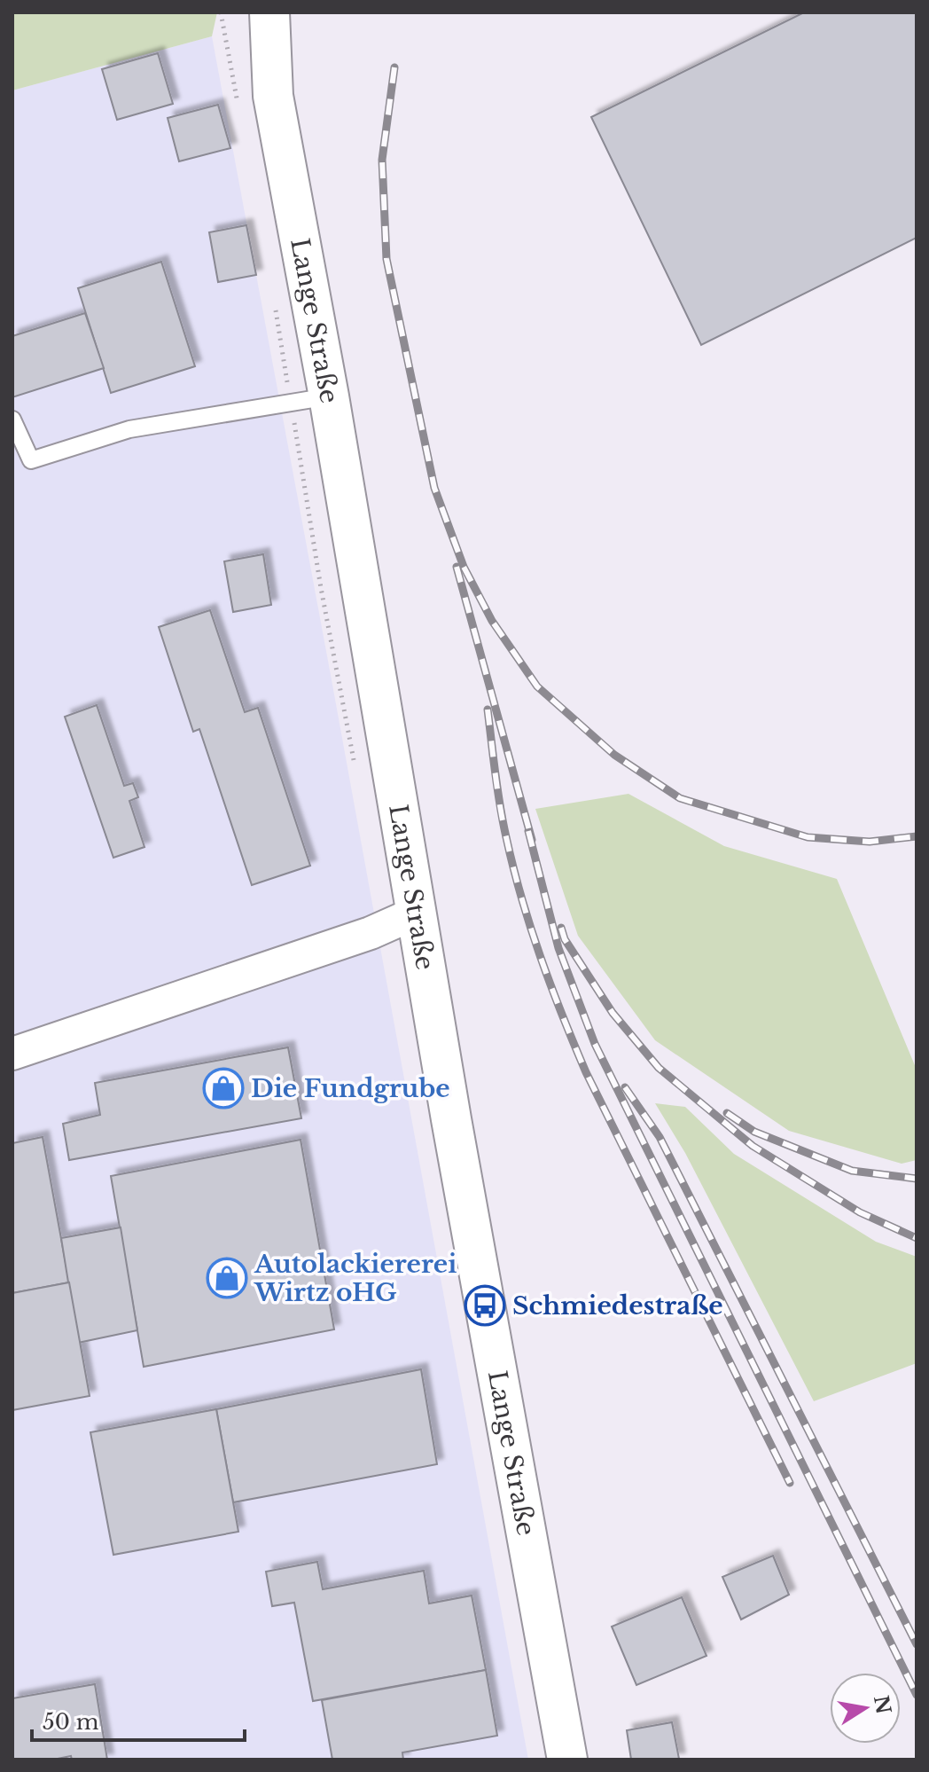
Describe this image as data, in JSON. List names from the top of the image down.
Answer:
{
  "streets": {
    "street": ["Lange Straße"]
  },
  "places": {
    "shop": ["Die Fundgrube", "Autolackiererei Wirtz oHG"],
    "bus stop": ["Schmiedestraße"]
  },
  "scale_bar": "50 m",
  "north": "right"
}
